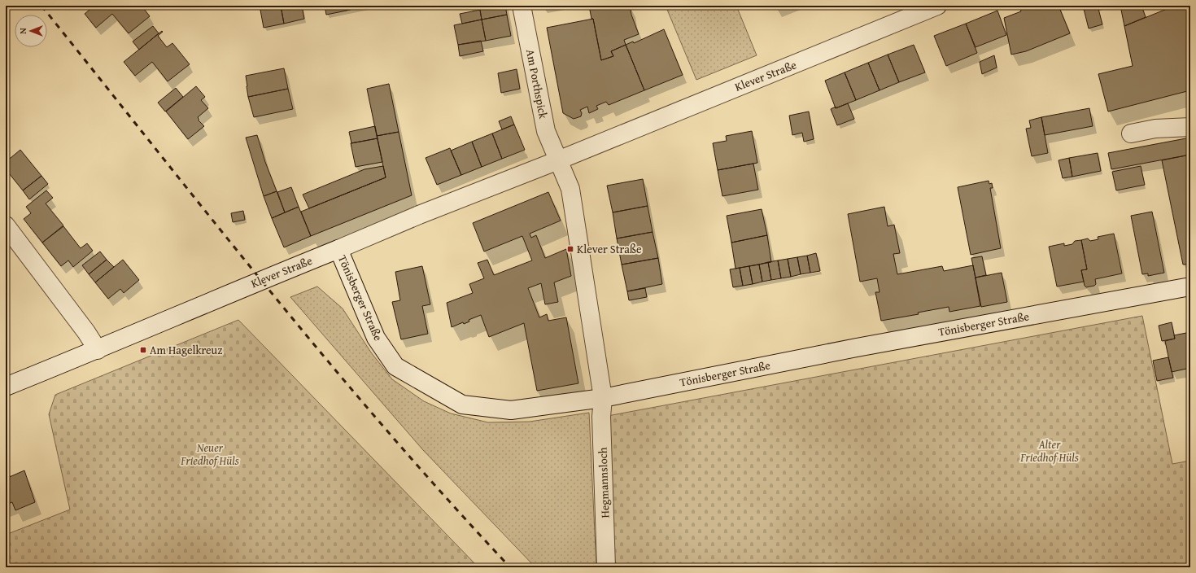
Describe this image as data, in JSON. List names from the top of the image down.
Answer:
{
  "streets": {
    "street": [
      "Klever Straße",
      "Am Porthspick",
      "Tönisberger Straße",
      "Hegmannsloch"
    ]
  },
  "crossings": [
    ["Klever Straße", "Am Porthspick"],
    ["Klever Straße", "Tönisberger Straße"],
    ["Tönisberger Straße", "Hegmannsloch"]
  ],
  "parks": ["Alter Friedhof Hüls", "Neuer Friedhof Hüls"],
  "places": {
    "transit": ["Klever Straße", "Am Hagelkreuz"]
  },
  "north": "left"
}
